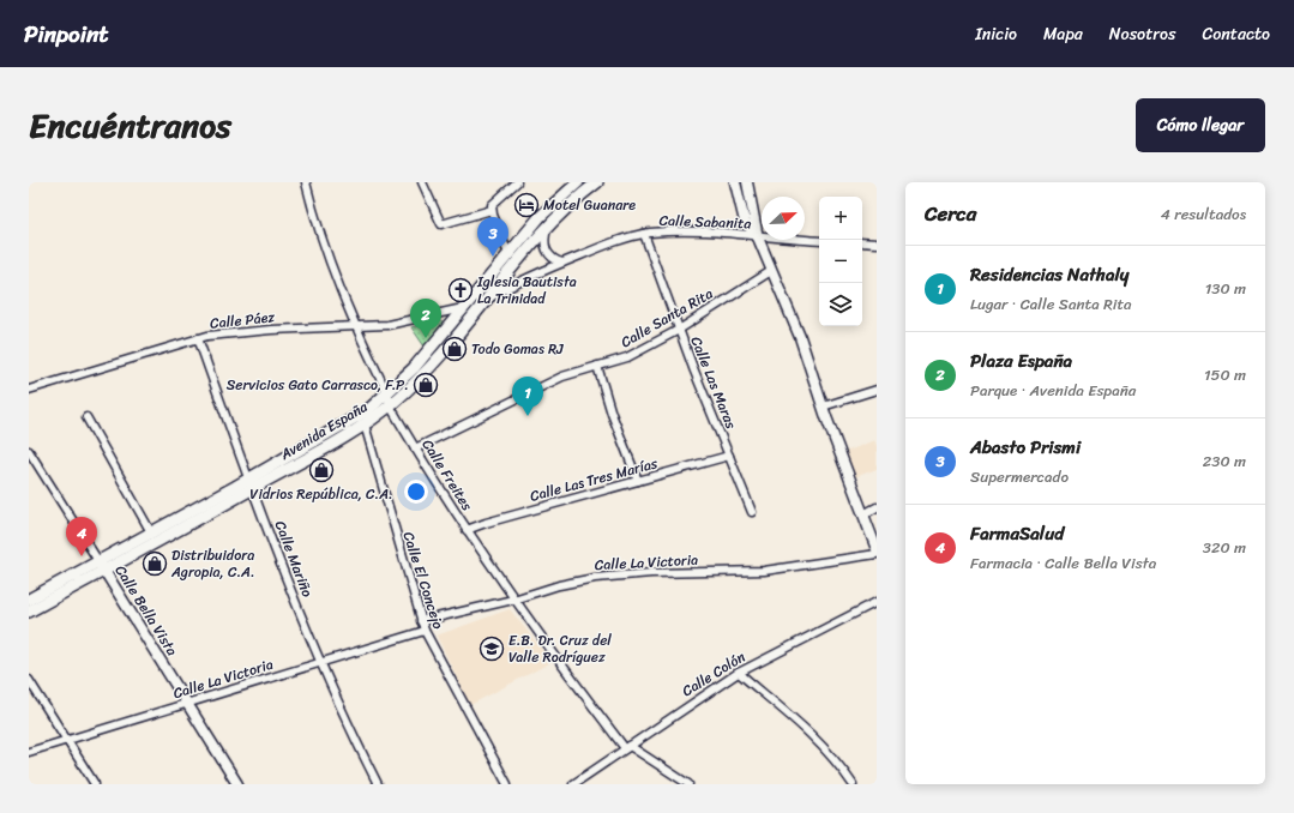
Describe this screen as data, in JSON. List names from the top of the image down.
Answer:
{
  "streets": {
    "main road": ["Avenida España"],
    "street": [
      "Calle Sabanita",
      "Calle Santa Rita",
      "Calle Páez",
      "Calle Las Maras",
      "Calle Freites",
      "Calle Las Tres Marías",
      "Calle Mariño",
      "Calle La Victoria",
      "Calle El Concejo",
      "Calle Bella Vista",
      "Calle Colón"
    ]
  },
  "crossings": [
    ["Calle Sabanita", "Calle Las Maras"],
    ["Calle Sabanita", "Avenida España"],
    ["Calle Santa Rita", "Calle Las Maras"],
    ["Calle Santa Rita", "Calle Freites"],
    ["Calle Páez", "Avenida España"],
    ["Calle Páez", "Calle Freites"],
    ["Calle Páez", "Calle Mariño"],
    ["Calle Las Maras", "Calle Las Tres Marías"],
    ["Avenida España", "Calle Freites"],
    ["Avenida España", "Calle Mariño"],
    ["Avenida España", "Calle El Concejo"],
    ["Avenida España", "Calle Bella Vista"],
    ["Calle Freites", "Calle Las Tres Marías"],
    ["Calle Freites", "Calle La Victoria"],
    ["Calle Freites", "Calle Colón"],
    ["Calle Mariño", "Calle La Victoria"],
    ["Calle La Victoria", "Calle El Concejo"],
    ["Calle La Victoria", "Calle Bella Vista"]
  ],
  "places": {
    "hotel": ["Motel Guanare"],
    "church": ["Iglesia Bautista La Trinidad"],
    "shop": [
      "Todo Gomas RJ",
      "Servicios Gato Carrasco, F.P.",
      "Vidrios República, C.A.",
      "Distribuidora Agropia, C.A."
    ],
    "school or university": ["E.B. Dr. Cruz del Valle Rodríguez"]
  },
  "north": "top right",
  "page": {
    "header": "Pinpoint",
    "nav": [
      "Inicio",
      "Mapa",
      "Nosotros",
      "Contacto"
    ],
    "title": "Encuéntranos",
    "buttons": "Cómo llegar",
    "heading": ["Cerca", "4 resultados"],
    "map_buttons": ["+", "−"],
    "pins": [
      "3",
      "2",
      "1",
      "4"
    ],
    "list": [
      {
        "mark": "1",
        "name": "Residencias Nathaly",
        "note": "Lugar · Calle Santa Rita",
        "value": "130 m"
      },
      {
        "mark": "2",
        "name": "Plaza España",
        "note": "Parque · Avenida España",
        "value": "150 m"
      },
      {
        "mark": "3",
        "name": "Abasto Prismi",
        "note": "Supermercado",
        "value": "230 m"
      },
      {
        "mark": "4",
        "name": "FarmaSalud",
        "note": "Farmacia · Calle Bella Vista",
        "value": "320 m"
      }
    ]
  }
}
